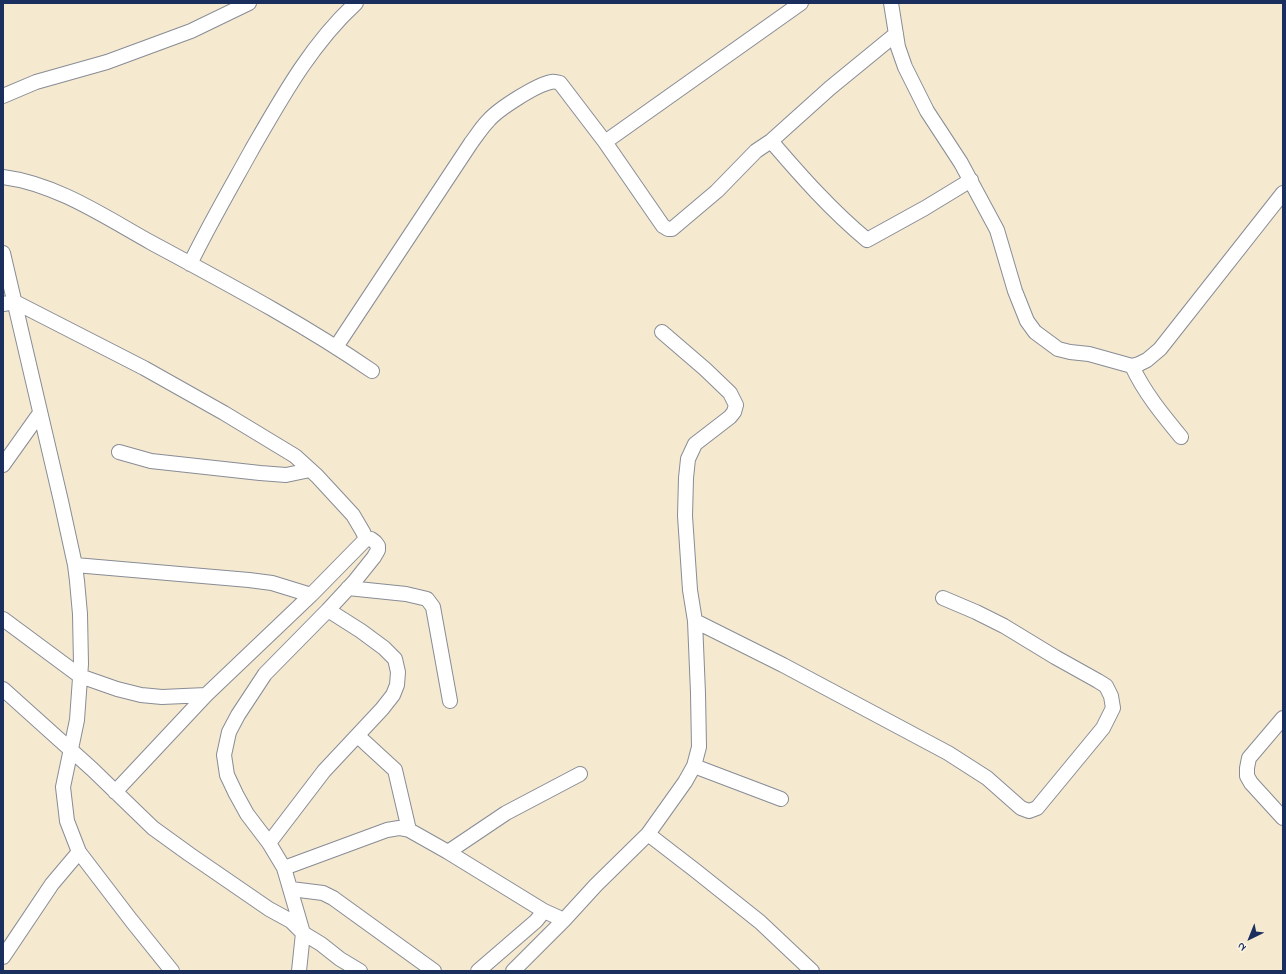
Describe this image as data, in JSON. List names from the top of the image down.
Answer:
{
  "north": "bottom left"
}
